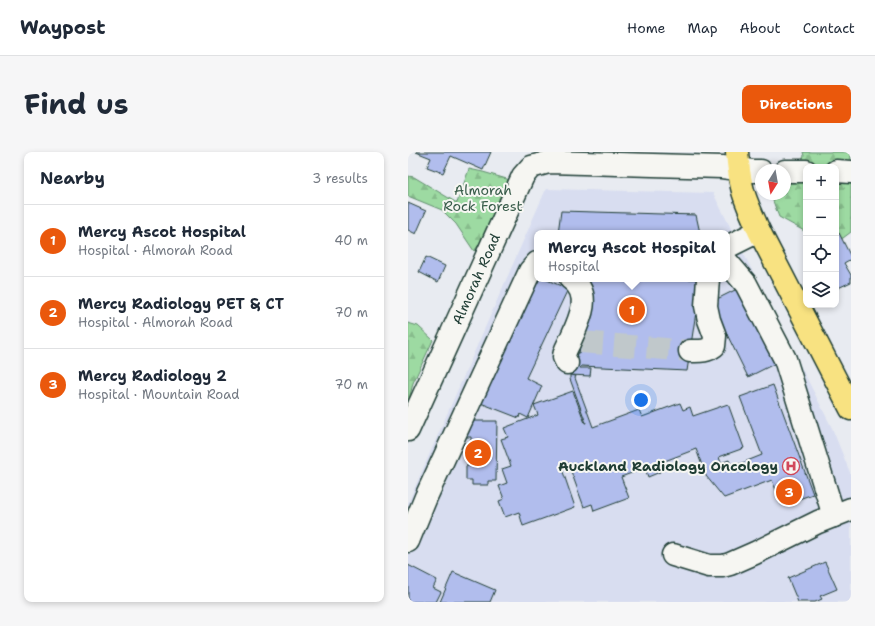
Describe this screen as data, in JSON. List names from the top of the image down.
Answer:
{
  "streets": {
    "street": ["Almorah Road"]
  },
  "parks": ["Almorah Rock Forest"],
  "places": {
    "hospital": ["Auckland Radiology Oncology"]
  },
  "north": "bottom",
  "page": {
    "header": "Waypost",
    "nav": [
      "Home",
      "Map",
      "About",
      "Contact"
    ],
    "title": "Find us",
    "buttons": "Directions",
    "heading": ["Nearby", "3 results"],
    "map_buttons": ["+", "−"],
    "list": [
      {
        "mark": "1",
        "name": "Mercy Ascot Hospital",
        "note": "Hospital · Almorah Road",
        "value": "40 m"
      },
      {
        "mark": "2",
        "name": "Mercy Radiology PET & CT",
        "note": "Hospital · Almorah Road",
        "value": "70 m"
      },
      {
        "mark": "3",
        "name": "Mercy Radiology 2",
        "note": "Hospital · Mountain Road",
        "value": "70 m"
      }
    ],
    "popup": ["Mercy Ascot Hospital", "Hospital"],
    "pins": ["1", "2", "3"]
  }
}
